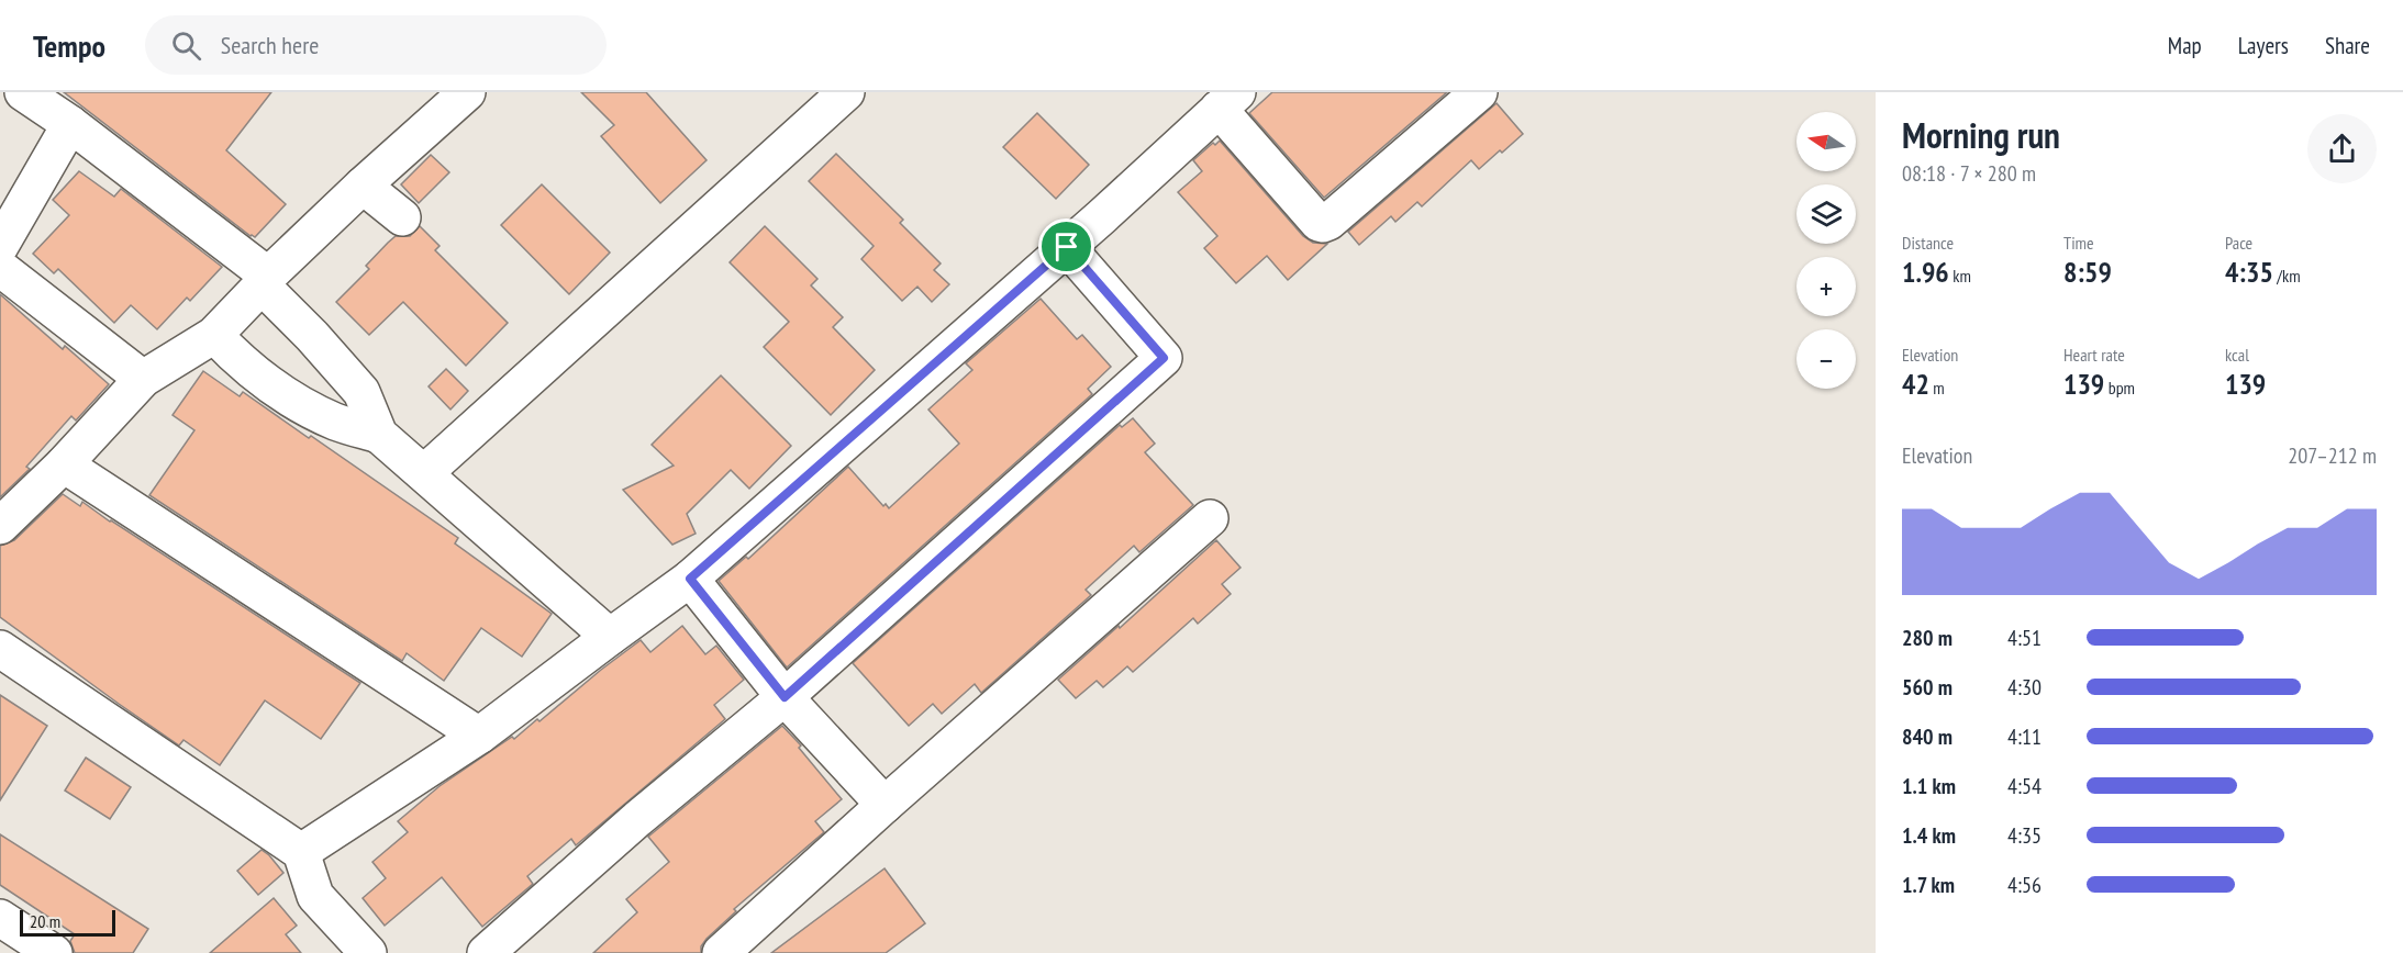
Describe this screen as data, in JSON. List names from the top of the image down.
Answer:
{
  "scale_bar": "20 m",
  "north": "left",
  "page": {
    "header": "Tempo",
    "search": "Search here",
    "nav": ["Map", "Layers", "Share"],
    "heading": ["Morning run", "08:18 · 7 × 280 m"],
    "map_buttons": ["+", "−"],
    "stats": [
      ["Distance", "1.96 km"],
      ["Time", "8:59"],
      ["Pace", "4:35 /km"],
      ["Elevation", "42 m"],
      ["Heart rate", "139 bpm"],
      ["kcal", "139"]
    ],
    "chart": ["Elevation", "207–212 m"],
    "list": [
      {
        "name": "280 m",
        "note": "4:51"
      },
      {
        "name": "560 m",
        "note": "4:30"
      },
      {
        "name": "840 m",
        "note": "4:11"
      },
      {
        "name": "1.1 km",
        "note": "4:54"
      },
      {
        "name": "1.4 km",
        "note": "4:35"
      },
      {
        "name": "1.7 km",
        "note": "4:56"
      }
    ],
    "scale": "20 m"
  }
}
